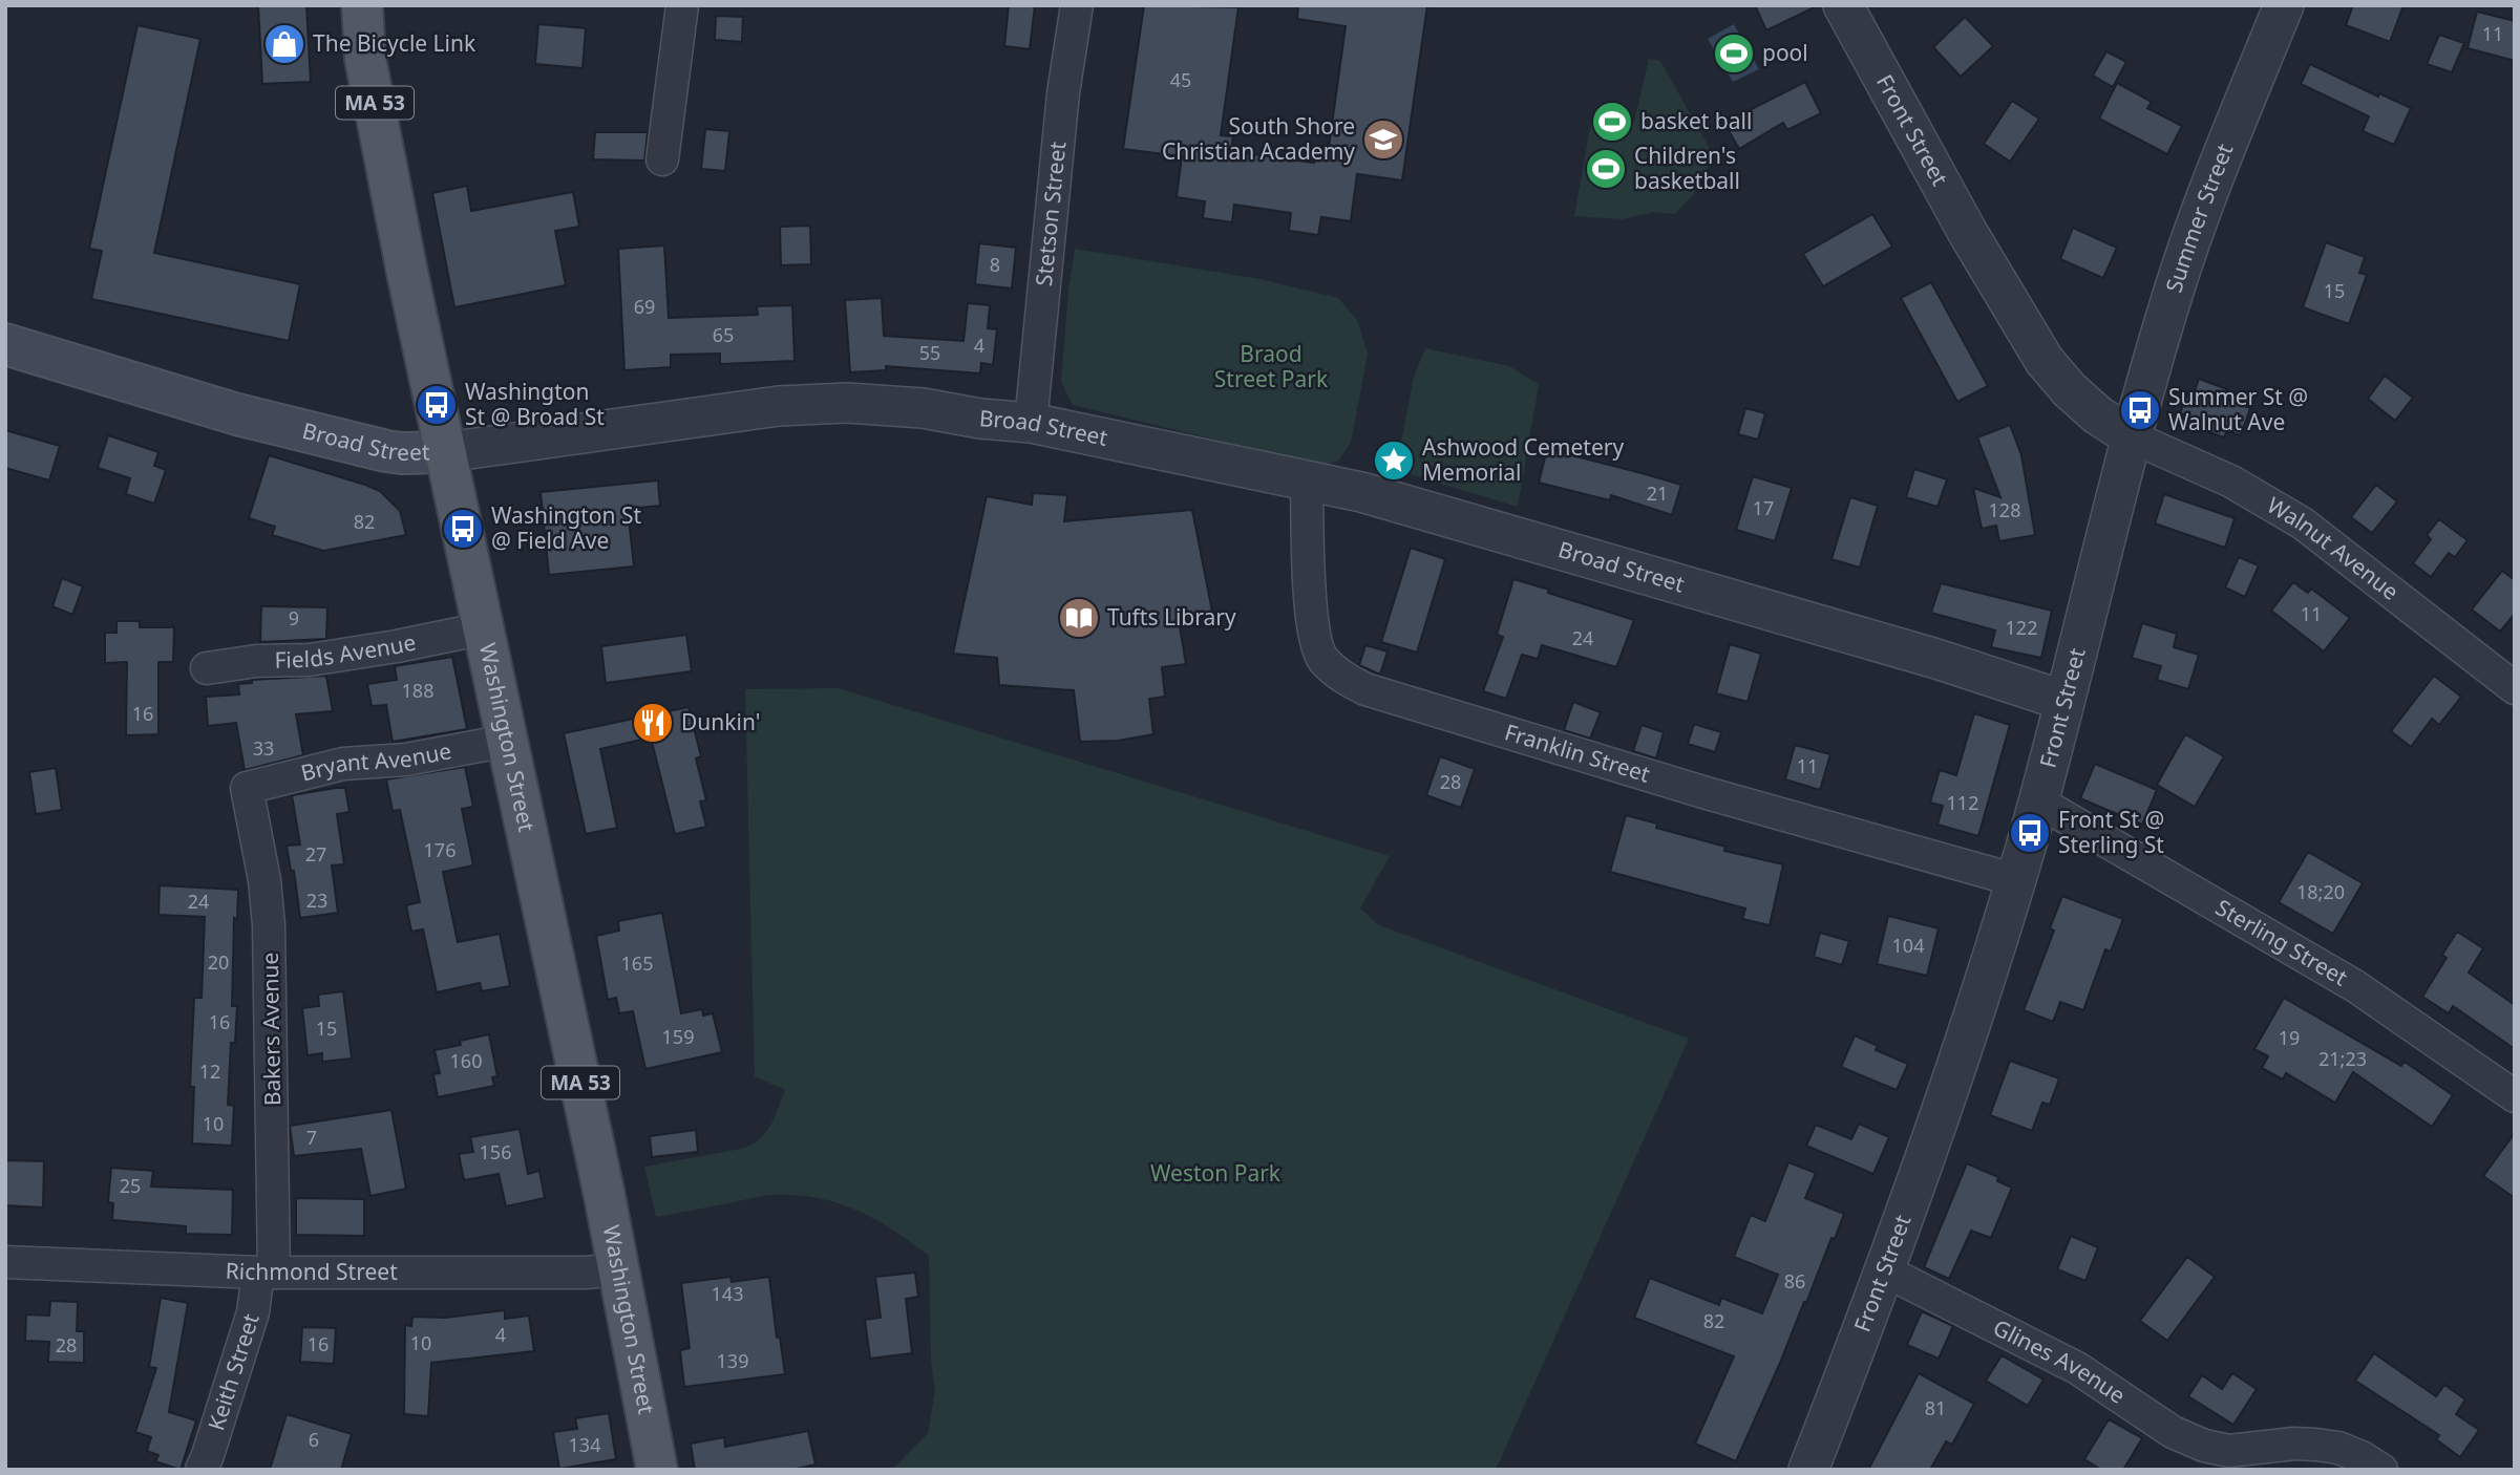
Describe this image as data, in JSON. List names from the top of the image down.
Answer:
{
  "streets": {
    "main road": ["MA 53", "Broad Street", "Washington Street"],
    "street": [
      "Front Street",
      "Stetson Street",
      "Summer Street",
      "Walnut Avenue",
      "Fields Avenue",
      "Franklin Street",
      "Bryant Avenue",
      "Sterling Street",
      "Bakers Avenue",
      "Richmond Street",
      "Glines Avenue",
      "Keith Street"
    ]
  },
  "crossings": [
    ["Front Street", "Summer Street"],
    ["Front Street", "Broad Street"],
    ["Front Street", "Walnut Avenue"],
    ["Front Street", "Franklin Street"],
    ["Front Street", "Sterling Street"],
    ["Front Street", "Glines Avenue"],
    ["Stetson Street", "Broad Street"],
    ["Summer Street", "Walnut Avenue"],
    ["Broad Street", "Washington Street"],
    ["Broad Street", "Franklin Street"],
    ["Fields Avenue", "Washington Street"],
    ["Washington Street", "Bryant Avenue"],
    ["Washington Street", "Richmond Street"],
    ["Bryant Avenue", "Bakers Avenue"],
    ["Bakers Avenue", "Richmond Street"],
    ["Bakers Avenue", "Keith Street"],
    ["Richmond Street", "Keith Street"]
  ],
  "parks": ["Braod Street Park", "Weston Park"],
  "places": {
    "shop": ["The Bicycle Link"],
    "sports": ["pool", "basket ball", "Children's basketball"],
    "school or university": ["South Shore Christian Academy"],
    "bus stop": [
      "Washington St @ Broad St",
      "Summer St @ Walnut Ave",
      "Washington St @ Field Ave",
      "Front St @ Sterling St"
    ],
    "place": ["Ashwood Cemetery Memorial"],
    "library": ["Tufts Library"],
    "restaurant": ["Dunkin'"]
  },
  "house_numbers": [
    "11",
    "45",
    "8",
    "15",
    "69",
    "65",
    "4",
    "55",
    "21",
    "17",
    "128",
    "82",
    "11",
    "9",
    "122",
    "24",
    "188",
    "16",
    "33",
    "11",
    "28",
    "112",
    "176",
    "27",
    "18;20",
    "23",
    "24",
    "104",
    "20",
    "165",
    "16",
    "15",
    "159",
    "19",
    "21;23",
    "160",
    "12",
    "10",
    "7",
    "156",
    "25",
    "86",
    "143",
    "82",
    "4",
    "10",
    "16",
    "28",
    "139",
    "81",
    "6",
    "134"
  ]
}
